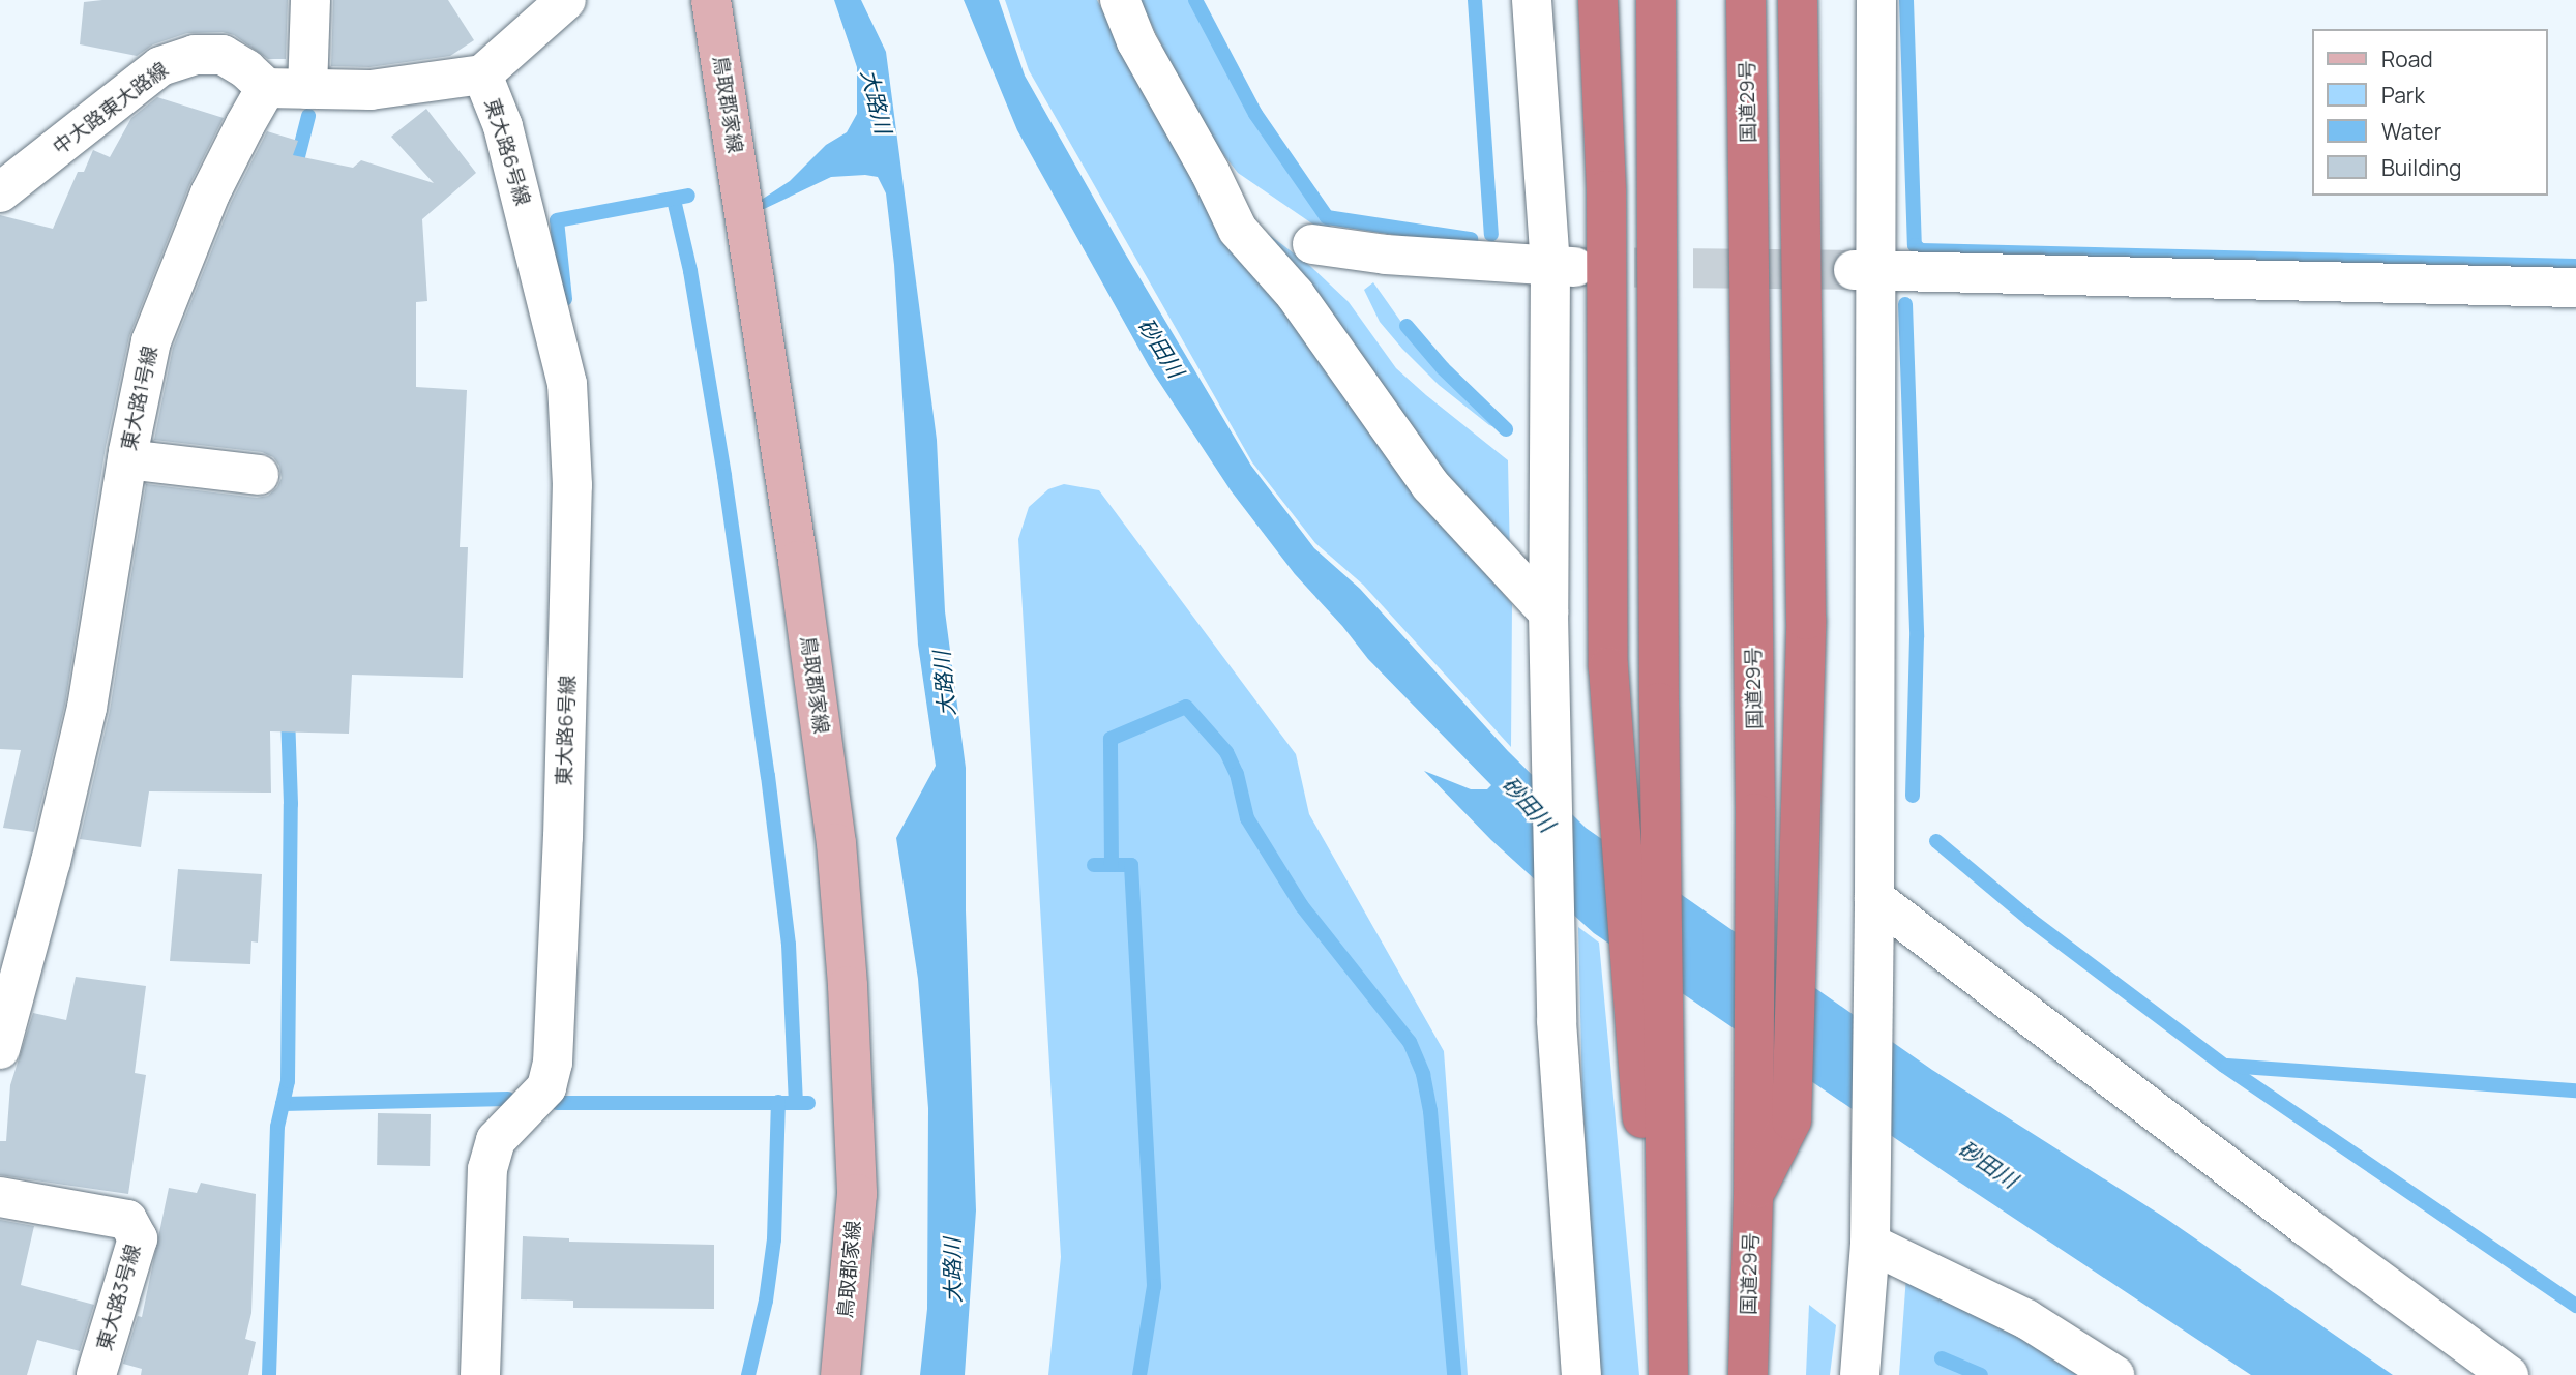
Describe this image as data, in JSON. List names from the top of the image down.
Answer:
{
  "streets": {
    "highway": ["国道29号"],
    "main road": ["鳥取郡家線"],
    "street": [
      "中大路東大路線",
      "東大路6号線",
      "東大路1号線",
      "東大路3号線"
    ]
  },
  "crossings": [
    ["中大路東大路線", "東大路1号線"]
  ],
  "water": ["大路川", "砂田川"],
  "legend": [
    "Road",
    "Park",
    "Water",
    "Building"
  ]
}
